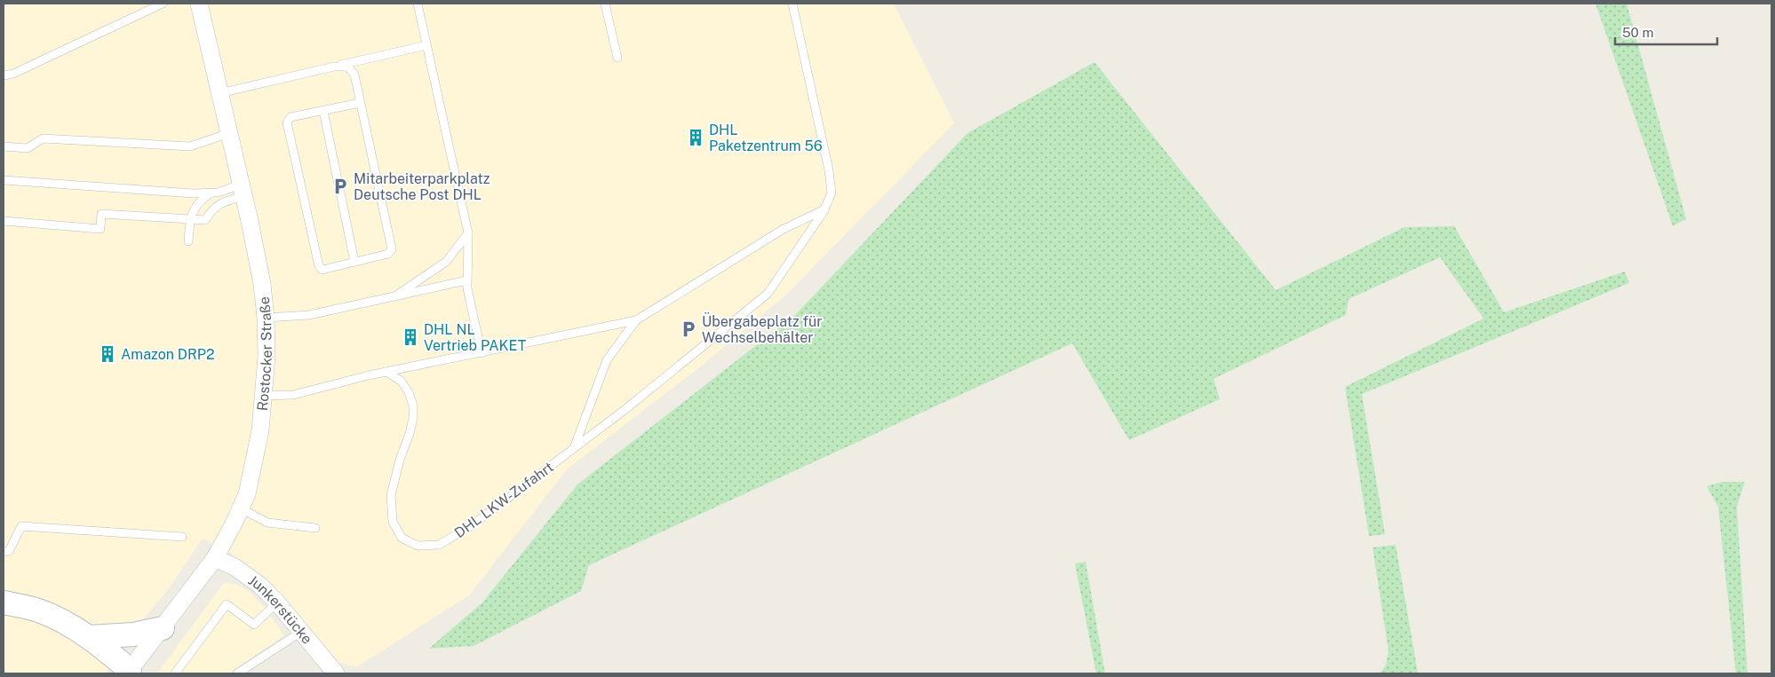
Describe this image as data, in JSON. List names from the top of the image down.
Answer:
{
  "streets": {
    "street": ["Rostocker Straße", "Junkerstücke"],
    "lane": ["DHL LKW-Zufahrt"]
  },
  "crossings": [
    ["Rostocker Straße", "Junkerstücke"]
  ],
  "places": {
    "building": ["DHL Paketzentrum 56", "DHL NL Vertrieb PAKET", "Amazon DRP2"],
    "parking": ["Mitarbeiterparkplatz Deutsche Post DHL", "Übergabeplatz für Wechselbehälter"]
  },
  "scale_bar": "50 m"
}
